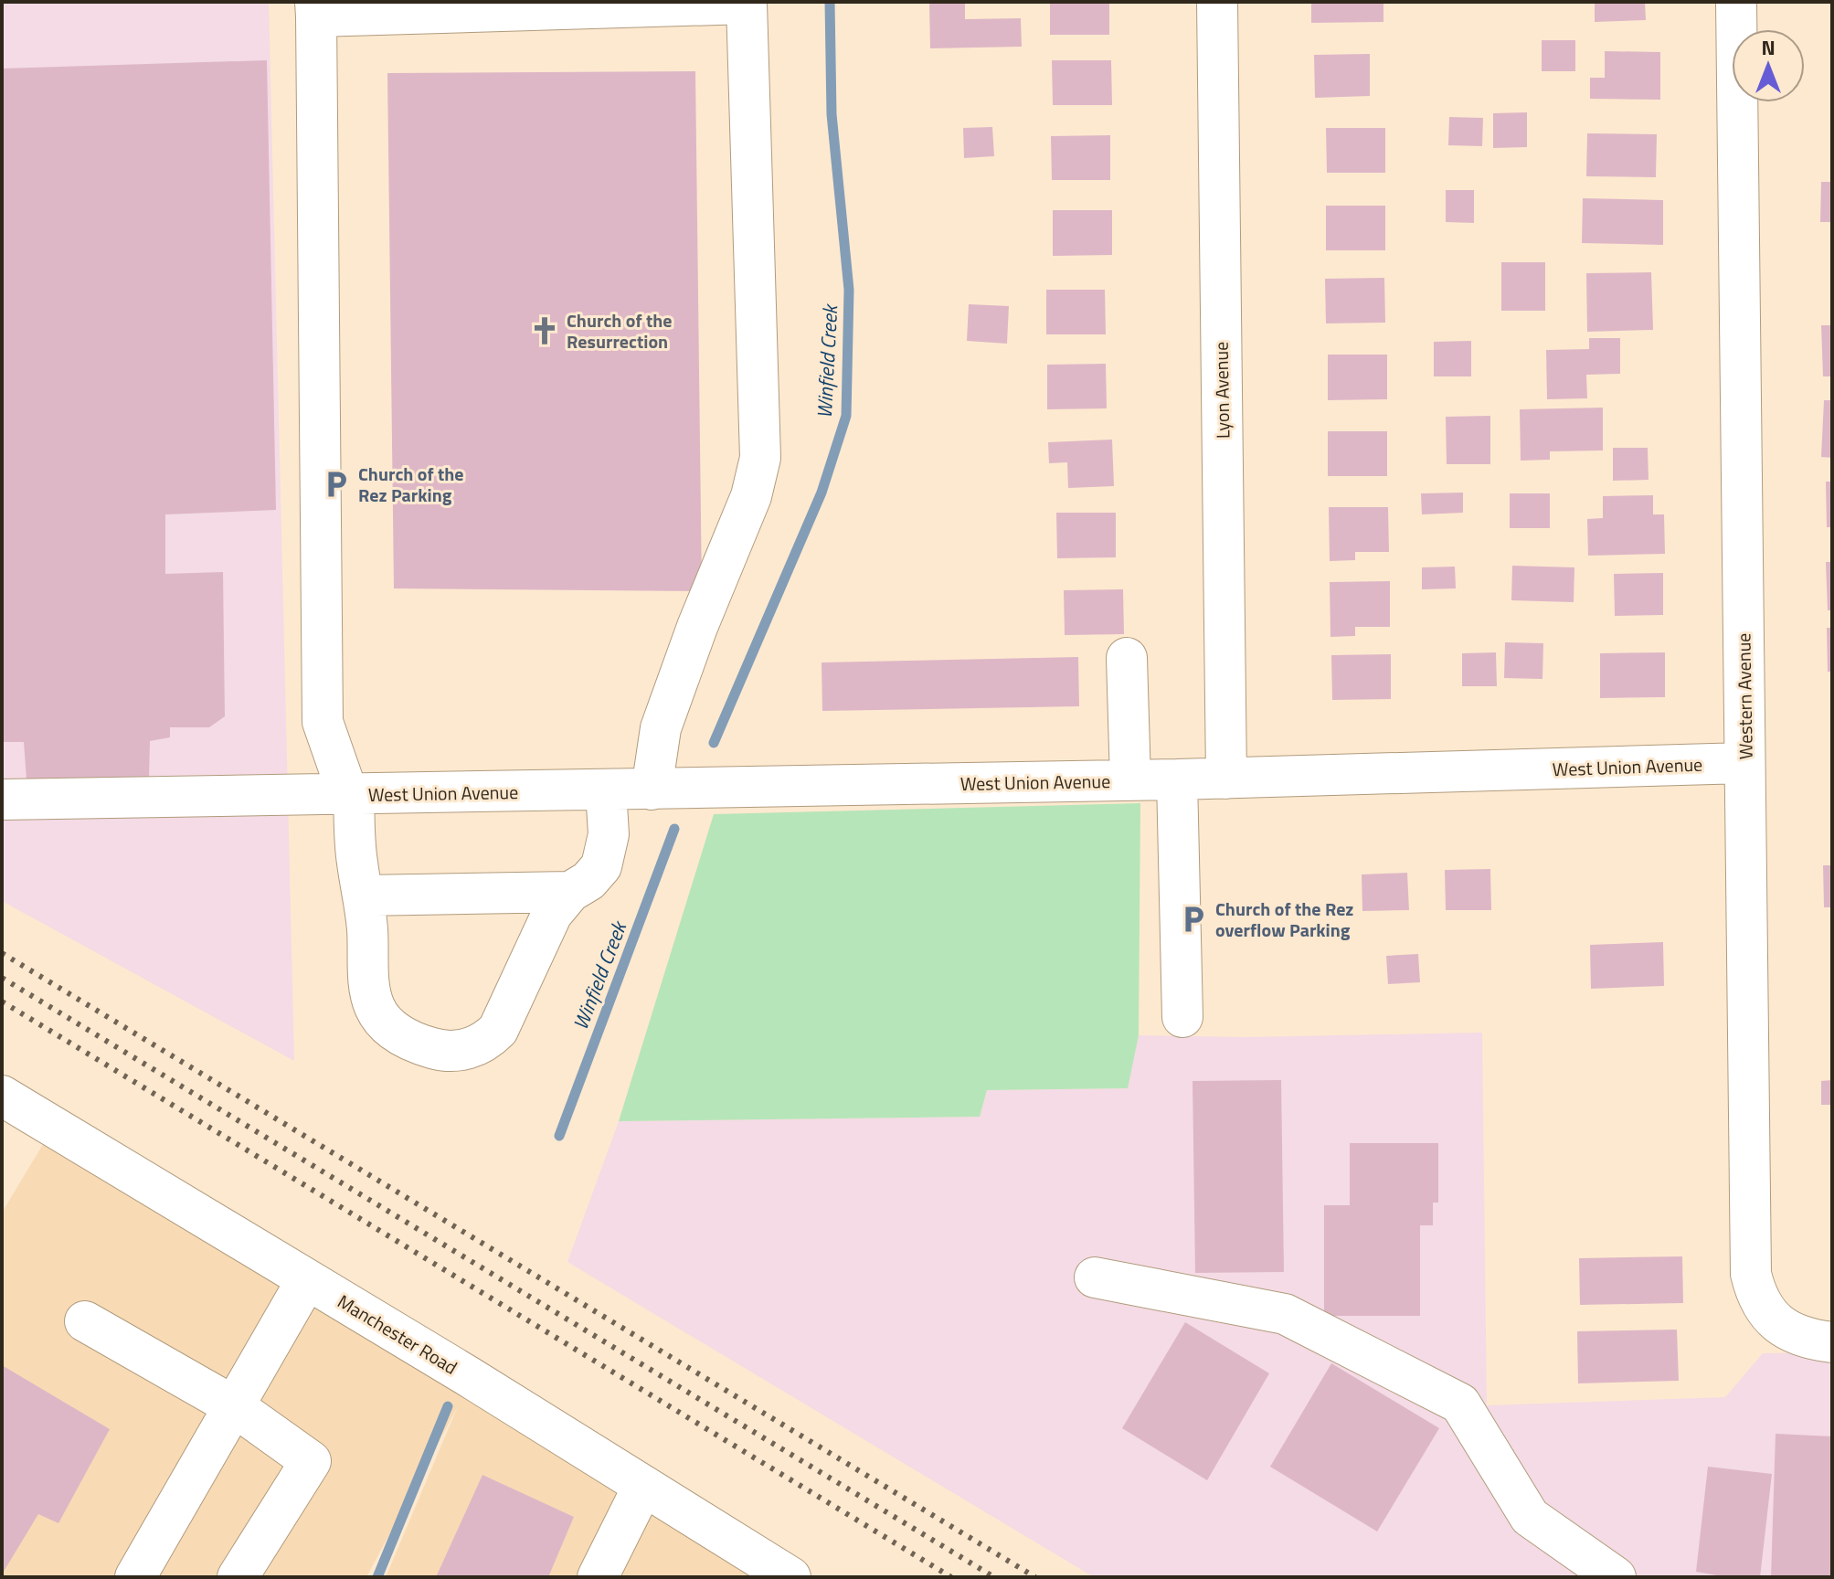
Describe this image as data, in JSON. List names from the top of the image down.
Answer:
{
  "streets": {
    "street": [
      "Lyon Avenue",
      "Western Avenue",
      "West Union Avenue",
      "Manchester Road"
    ]
  },
  "crossings": [
    ["Lyon Avenue", "West Union Avenue"],
    ["Western Avenue", "West Union Avenue"]
  ],
  "water": ["Winfield Creek"],
  "places": {
    "church": ["Church of the Resurrection"],
    "parking": ["Church of the Rez Parking", "Church of the Rez overflow Parking"]
  },
  "north": "top"
}
